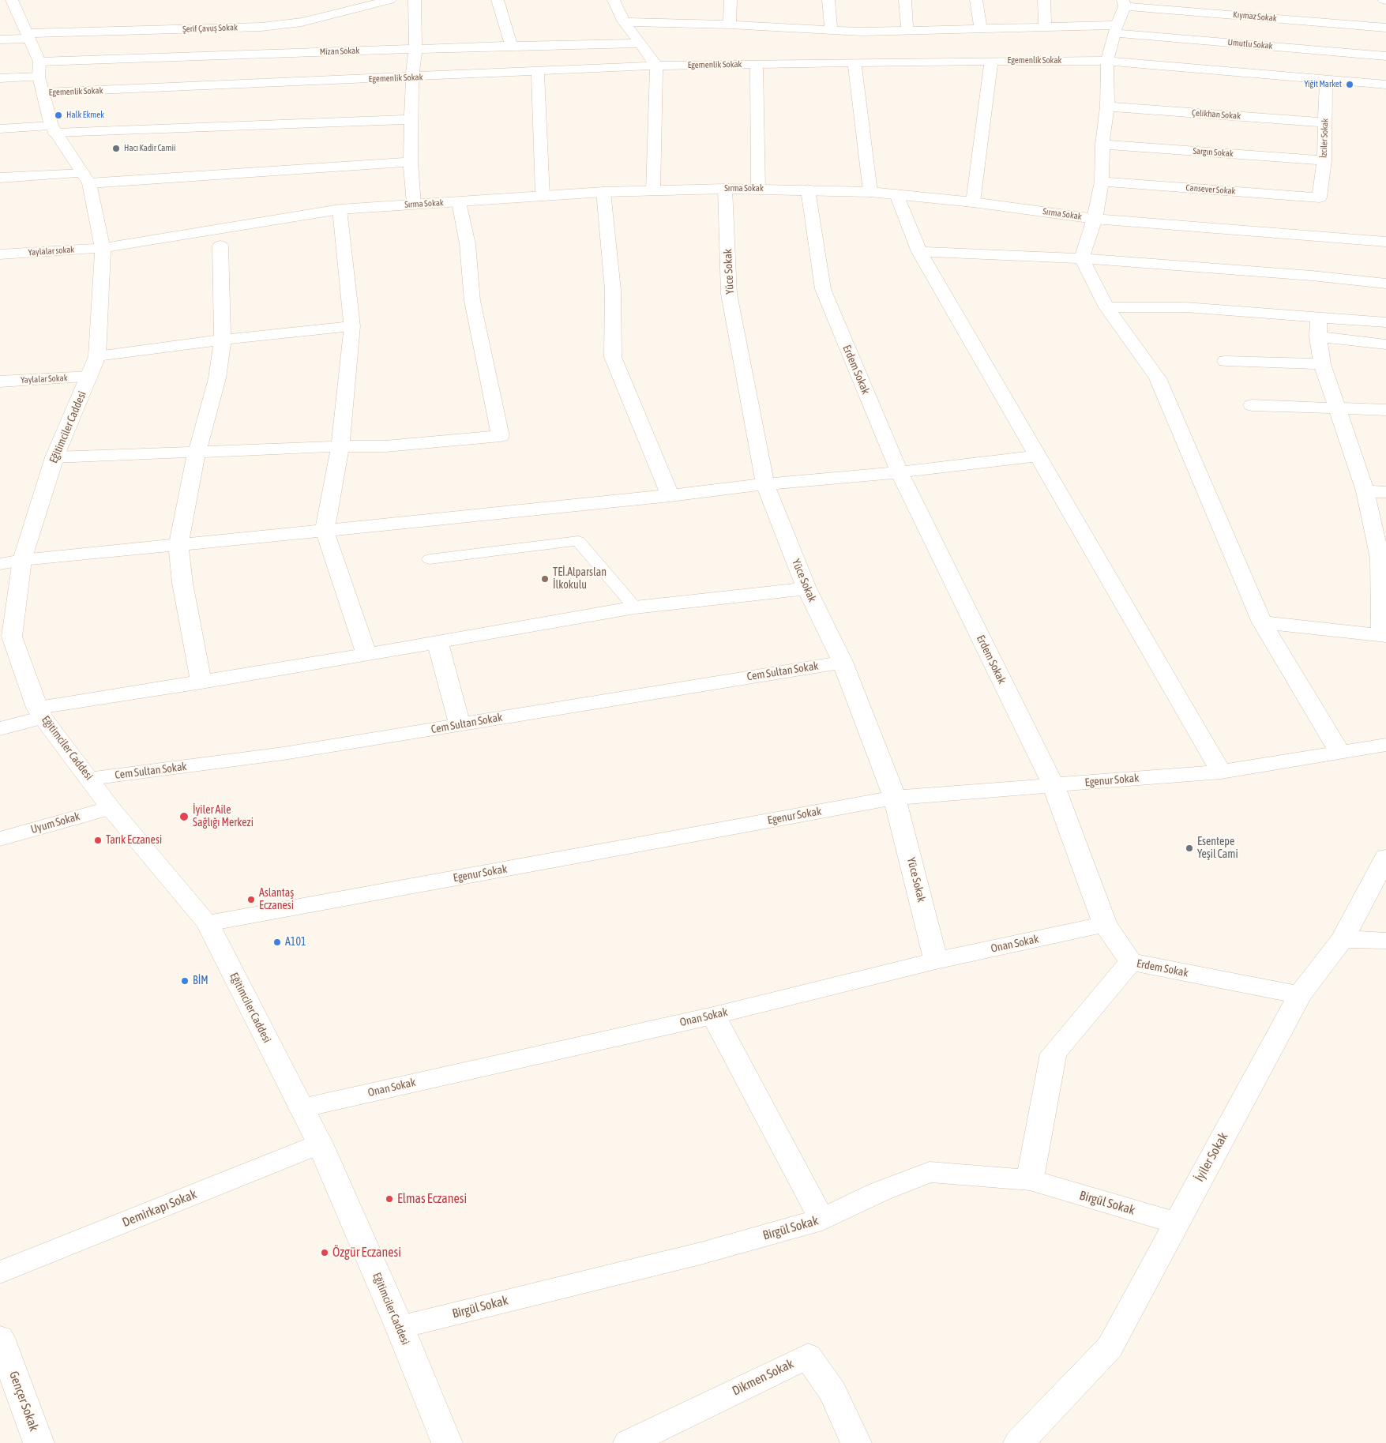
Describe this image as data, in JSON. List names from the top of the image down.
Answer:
{
  "streets": {
    "street": [
      "Kıymaz Sokak",
      "Şerif Çavuş Sokak",
      "Umutlu Sokak",
      "Mizan Sokak",
      "Egemenlik Sokak",
      "Çelikhan Sokak",
      "İzciler Sokak",
      "Sargın Sokak",
      "Sırma Sokak",
      "Cansever Sokak",
      "Yaylalar sokak",
      "Yüce Sokak",
      "Erdem Sokak",
      "Yaylalar Sokak",
      "Eğitimciler Caddesi",
      "Cem Sultan Sokak",
      "Egenur Sokak",
      "Uyum Sokak",
      "Onan Sokak",
      "İyiler Sokak",
      "Birgül Sokak",
      "Demirkapı Sokak",
      "Dikmen Sokak",
      "Gençer Sokak"
    ]
  },
  "crossings": [
    ["Mizan Sokak", "Eğitimciler Caddesi"],
    ["Egemenlik Sokak", "İzciler Sokak"],
    ["Egemenlik Sokak", "Eğitimciler Caddesi"],
    ["Çelikhan Sokak", "İzciler Sokak"],
    ["İzciler Sokak", "Sargın Sokak"],
    ["İzciler Sokak", "Cansever Sokak"],
    ["Sırma Sokak", "Yaylalar sokak"],
    ["Sırma Sokak", "Yüce Sokak"],
    ["Sırma Sokak", "Erdem Sokak"],
    ["Sırma Sokak", "Eğitimciler Caddesi"],
    ["Yaylalar sokak", "Eğitimciler Caddesi"],
    ["Yüce Sokak", "Cem Sultan Sokak"],
    ["Yüce Sokak", "Egenur Sokak"],
    ["Yüce Sokak", "Onan Sokak"],
    ["Erdem Sokak", "Egenur Sokak"],
    ["Erdem Sokak", "Onan Sokak"],
    ["Erdem Sokak", "İyiler Sokak"],
    ["Yaylalar Sokak", "Eğitimciler Caddesi"],
    ["Eğitimciler Caddesi", "Cem Sultan Sokak"],
    ["Eğitimciler Caddesi", "Egenur Sokak"],
    ["Eğitimciler Caddesi", "Uyum Sokak"],
    ["Eğitimciler Caddesi", "Onan Sokak"],
    ["Eğitimciler Caddesi", "Birgül Sokak"],
    ["Eğitimciler Caddesi", "Demirkapı Sokak"],
    ["İyiler Sokak", "Birgül Sokak"]
  ],
  "places": [
    "Yiğit Market",
    "Halk Ekmek",
    "Hacı Kadir Camii",
    "TEİ.Alparslan İlkokulu",
    "İyiler Aile Sağlığı Merkezi",
    "Tarık Eczanesi",
    "Esentepe Yeşil Cami",
    "Aslantaş Eczanesi",
    "A101",
    "BİM",
    "Elmas Eczanesi",
    "Özgür Eczanesi"
  ]
}
